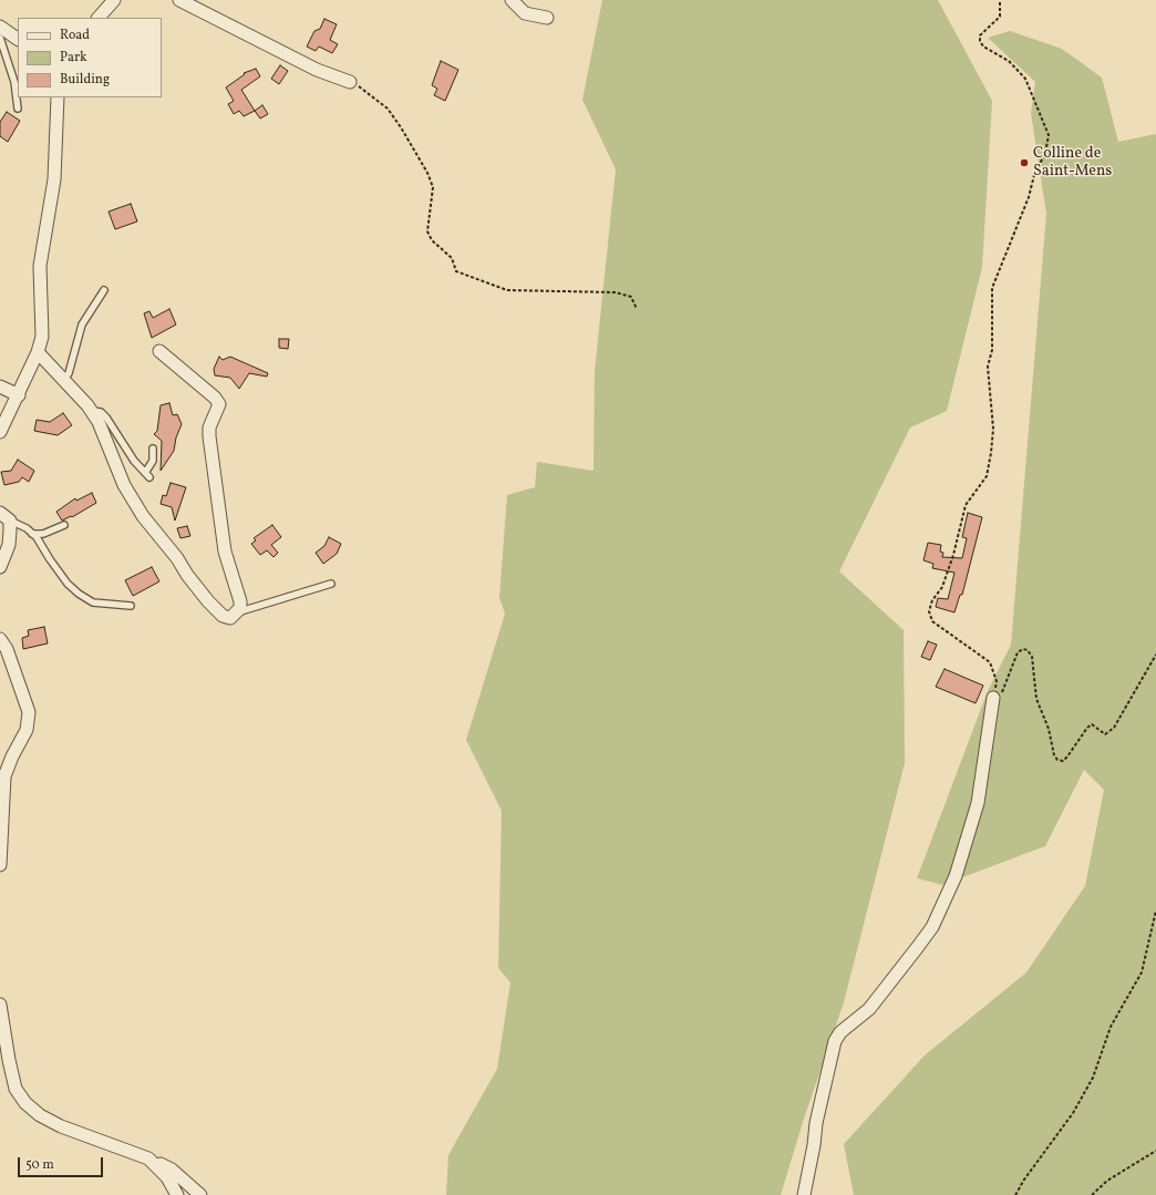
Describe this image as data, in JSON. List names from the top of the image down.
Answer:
{
  "places": ["Colline de Saint-Mens"],
  "legend": ["Road", "Park", "Building"],
  "scale_bar": "50 m"
}
